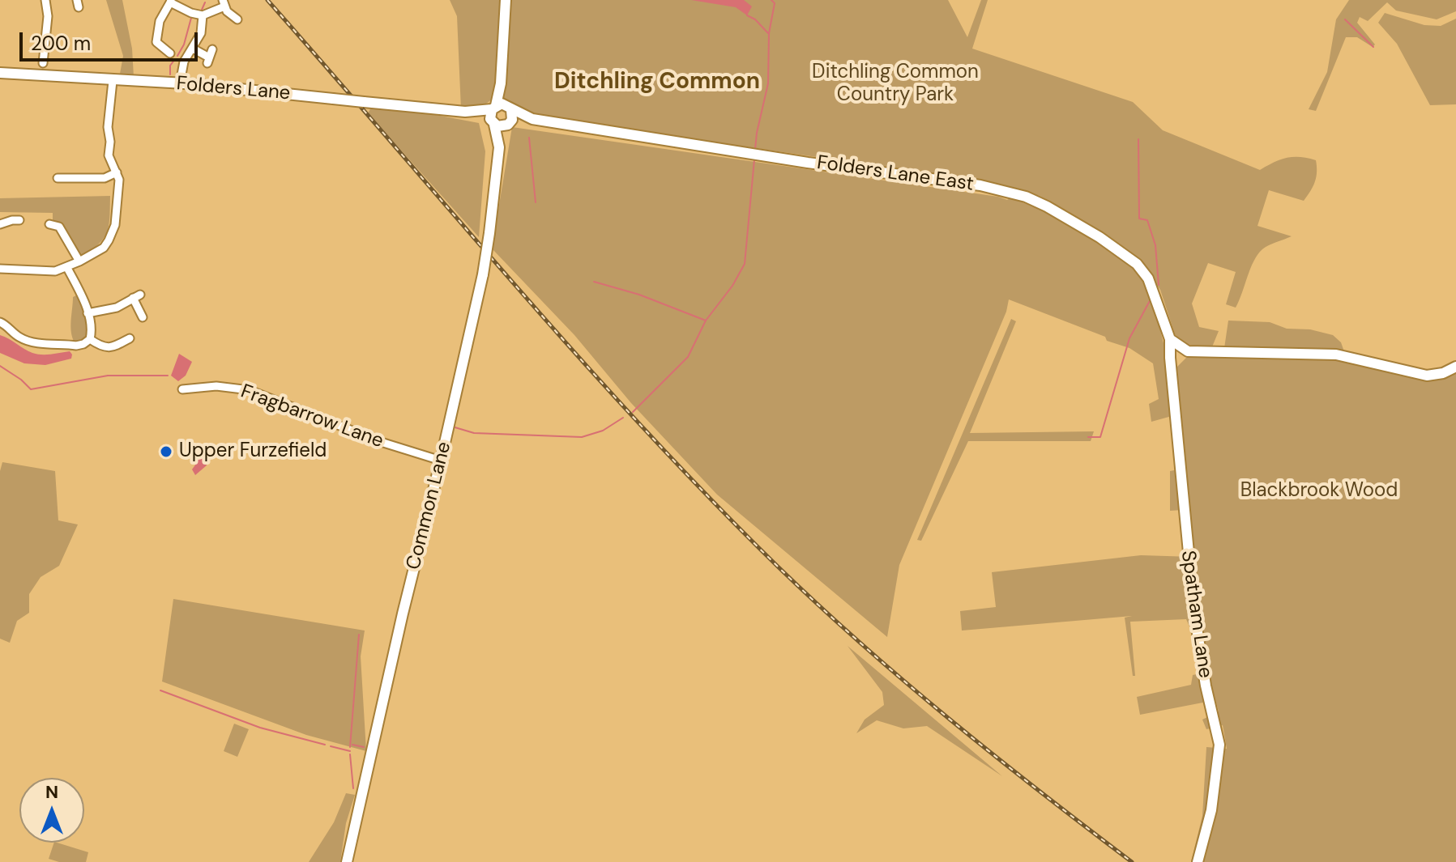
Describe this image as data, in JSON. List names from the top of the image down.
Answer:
{
  "streets": {
    "street": [
      "Folders Lane",
      "Folders Lane East",
      "Fragbarrow Lane",
      "Common Lane",
      "Spatham Lane"
    ]
  },
  "crossings": [
    ["Folders Lane", "Folders Lane East"],
    ["Folders Lane", "Common Lane"],
    ["Folders Lane East", "Common Lane"],
    ["Folders Lane East", "Spatham Lane"],
    ["Fragbarrow Lane", "Common Lane"]
  ],
  "districts": ["Ditchling Common"],
  "parks": ["Ditchling Common Country Park", "Blackbrook Wood"],
  "places": ["Upper Furzefield"],
  "scale_bar": "200 m",
  "north": "top"
}
